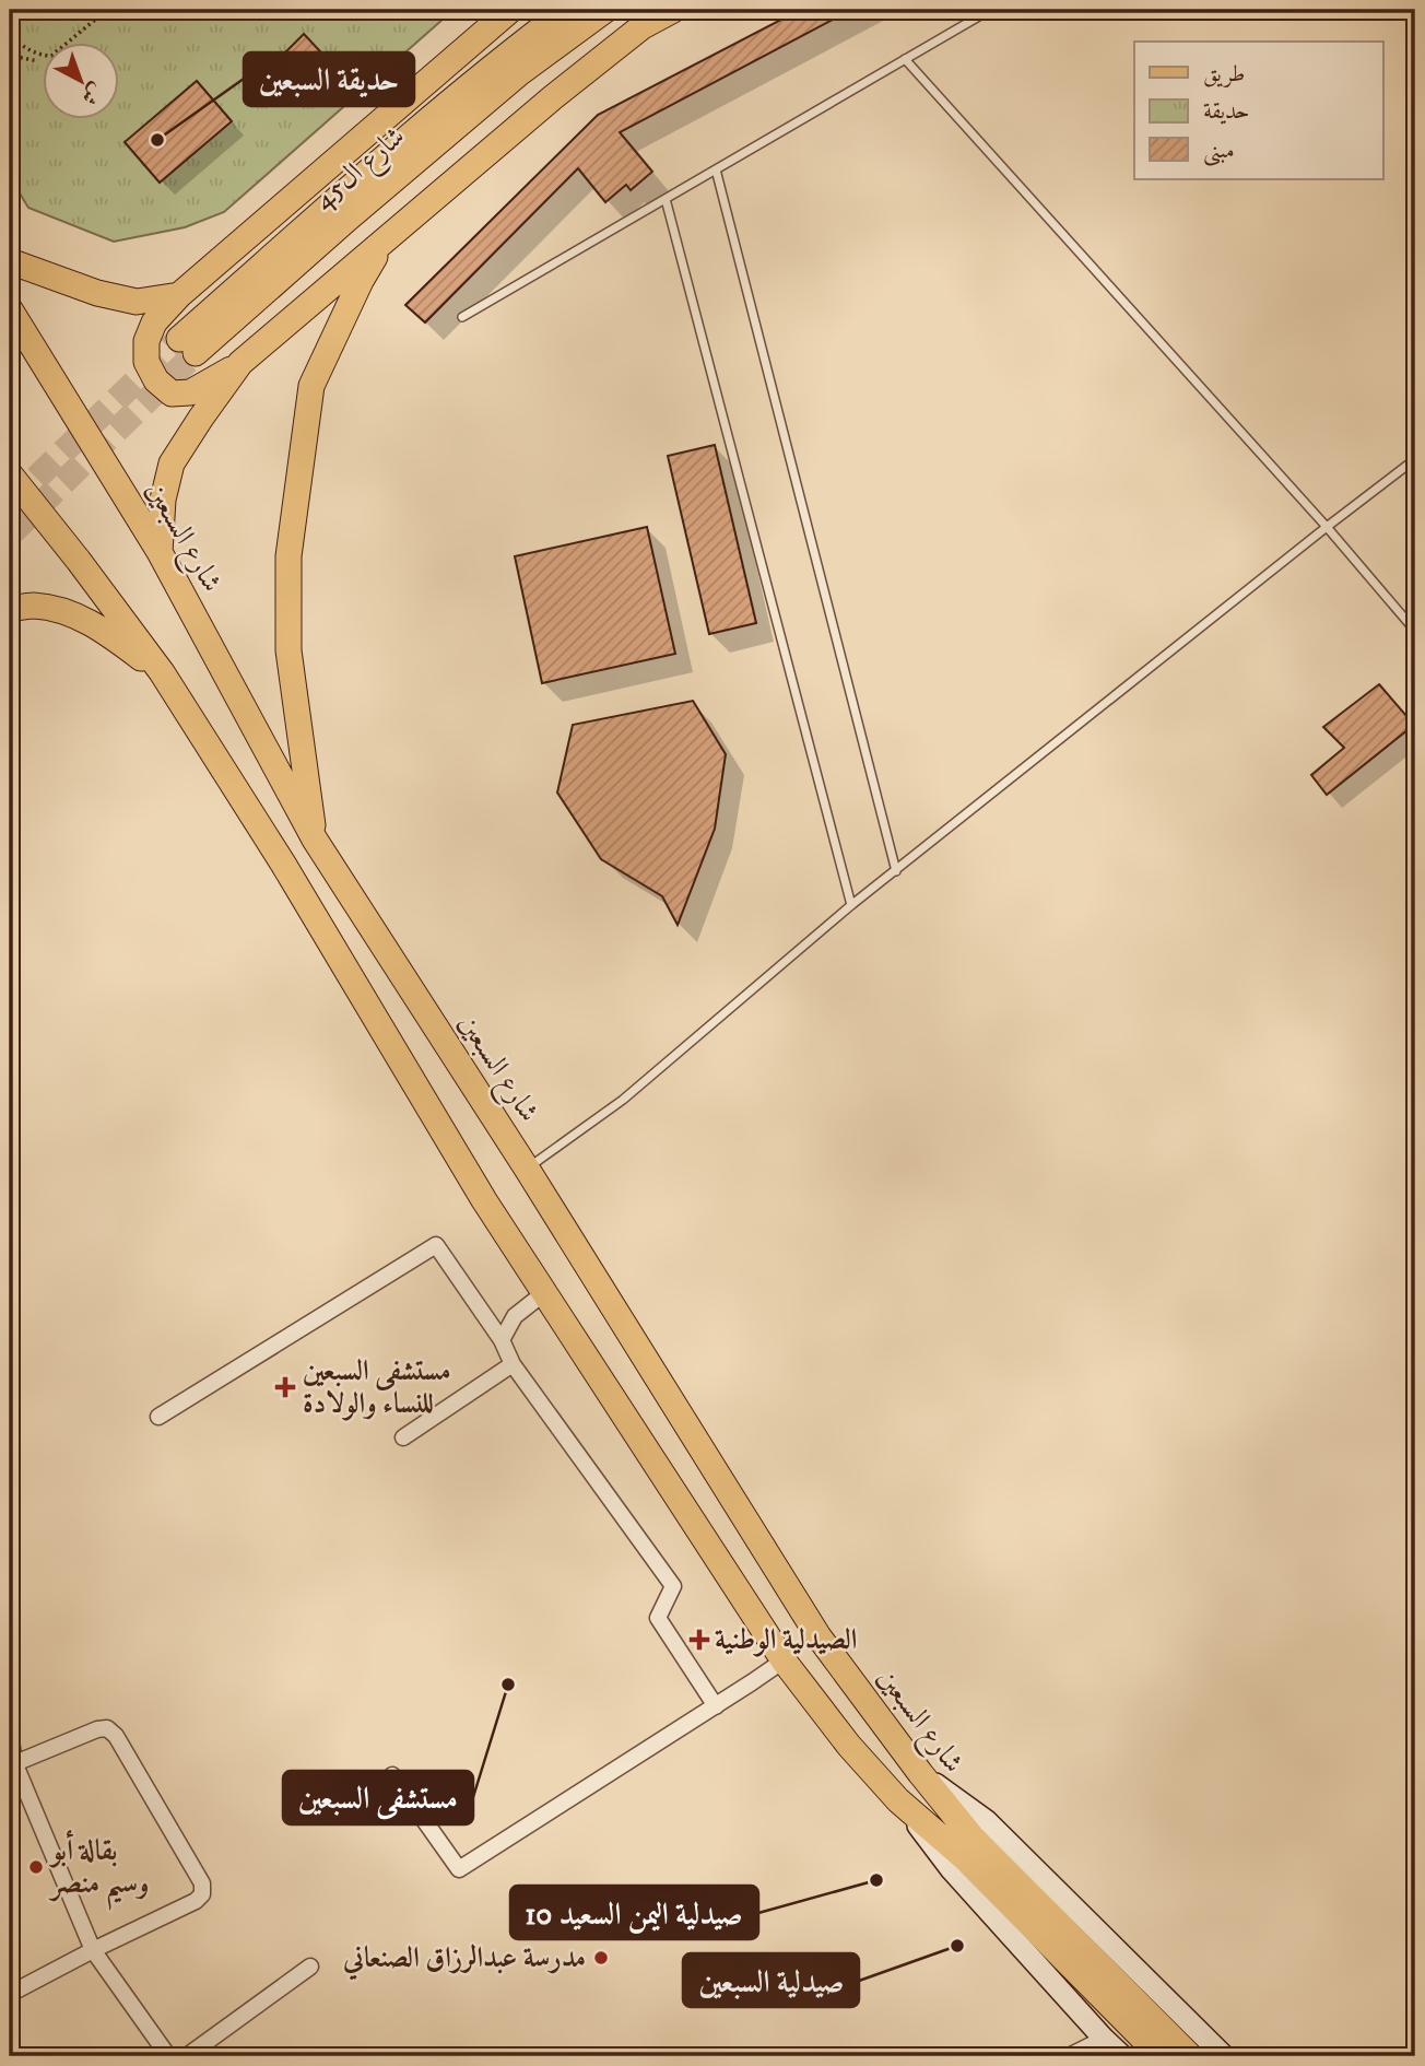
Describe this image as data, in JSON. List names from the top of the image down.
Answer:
{
  "streets": {
    "main road": ["شارع ال45", "شارع السبعين"]
  },
  "places": {
    "other": [
      "حديقة السبعين",
      "مستشفى السبعين",
      "بقالة أبو وسيم منصر",
      "صيدلية اليمن السعيد 10",
      "صيدلية السبعين",
      "مدرسة عبدالرزاق الصنعاني"
    ],
    "health": ["مستشفى السبعين للنساء والولادة", "الصيدلية الوطنية"]
  },
  "legend": ["طريق", "حديقة", "مبنى"],
  "north": "bottom right"
}
